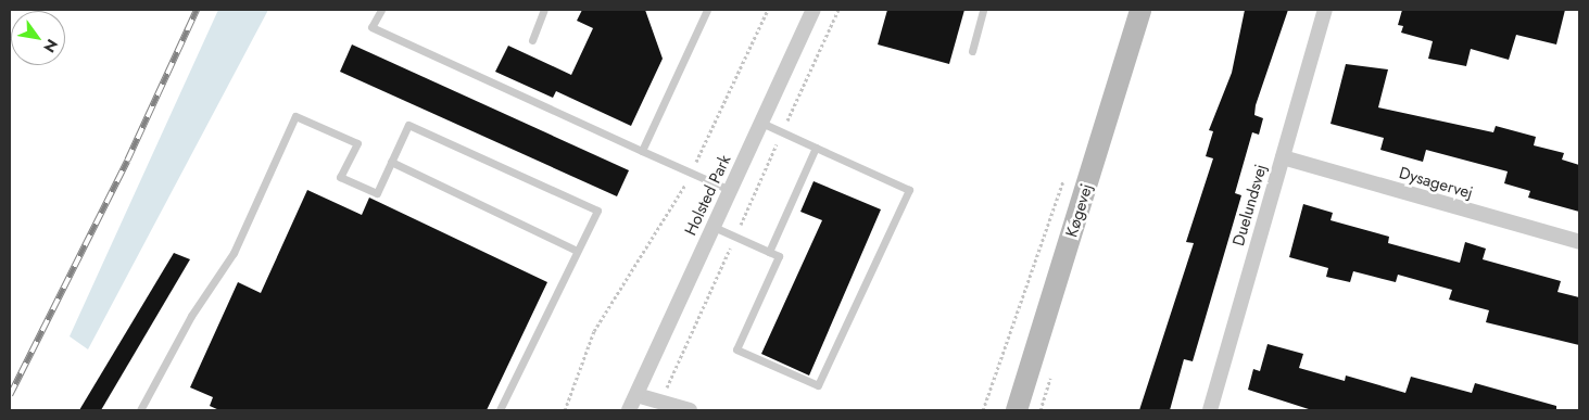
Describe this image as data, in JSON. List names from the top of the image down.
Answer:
{
  "streets": {
    "street": [
      "Dysagervej",
      "Holsted Park",
      "Duelundsvej",
      "Køgevej"
    ]
  },
  "crossings": [
    ["Dysagervej", "Duelundsvej"]
  ],
  "north": "bottom right"
}
